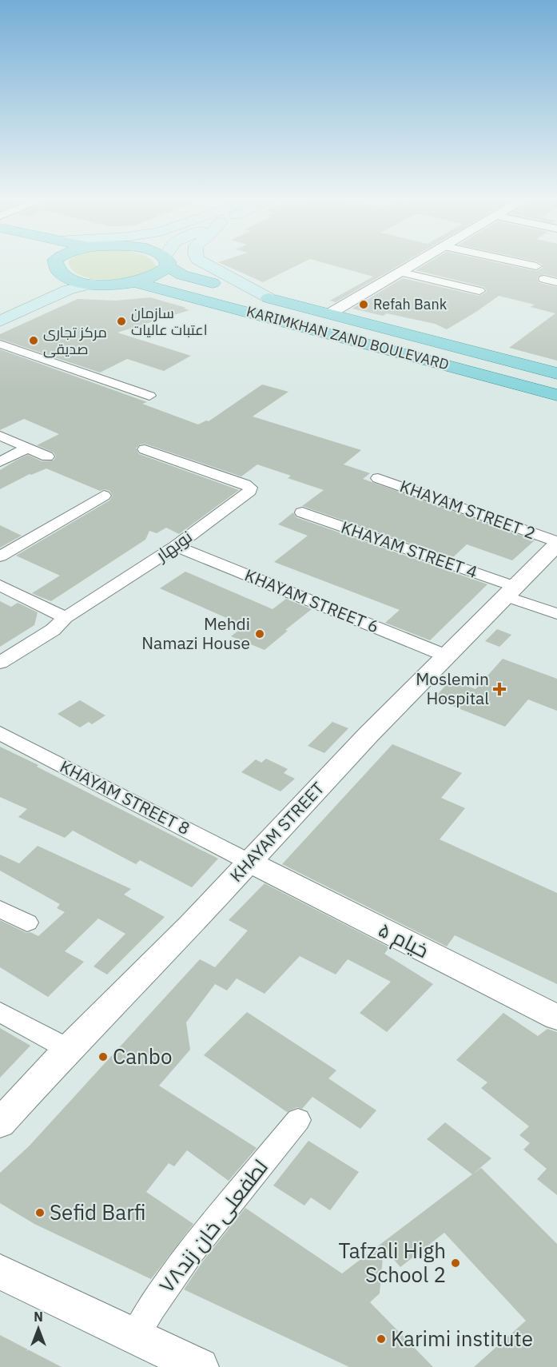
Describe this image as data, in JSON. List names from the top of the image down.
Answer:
{
  "streets": {
    "main road": ["KARIMKHAN ZAND BOULEVARD"],
    "street": [
      "KHAYAM STREET 2",
      "نوبهار",
      "KHAYAM STREET 4",
      "KHAYAM STREET 6",
      "KHAYAM STREET 8",
      "KHAYAM STREET",
      "۵ خیام",
      "لطفعلی خان زند۷۸"
    ]
  },
  "crossings": [
    ["KHAYAM STREET 2", "KHAYAM STREET"],
    ["نوبهار", "KHAYAM STREET 6"],
    ["KHAYAM STREET 4", "KHAYAM STREET"],
    ["KHAYAM STREET 6", "KHAYAM STREET"],
    ["KHAYAM STREET 8", "KHAYAM STREET"],
    ["KHAYAM STREET 8", "۵ خیام"],
    ["KHAYAM STREET", "۵ خیام"]
  ],
  "places": {
    "other": [
      "Refah Bank",
      "سازمان اعتبات عالیات",
      "مرکز تجاری صدیقی",
      "Mehdi Namazi House",
      "Canbo",
      "Sefid Barfi",
      "Tafzali High School 2",
      "Karimi institute"
    ],
    "health": ["Moslemin Hospital"]
  },
  "north": "top"
}
